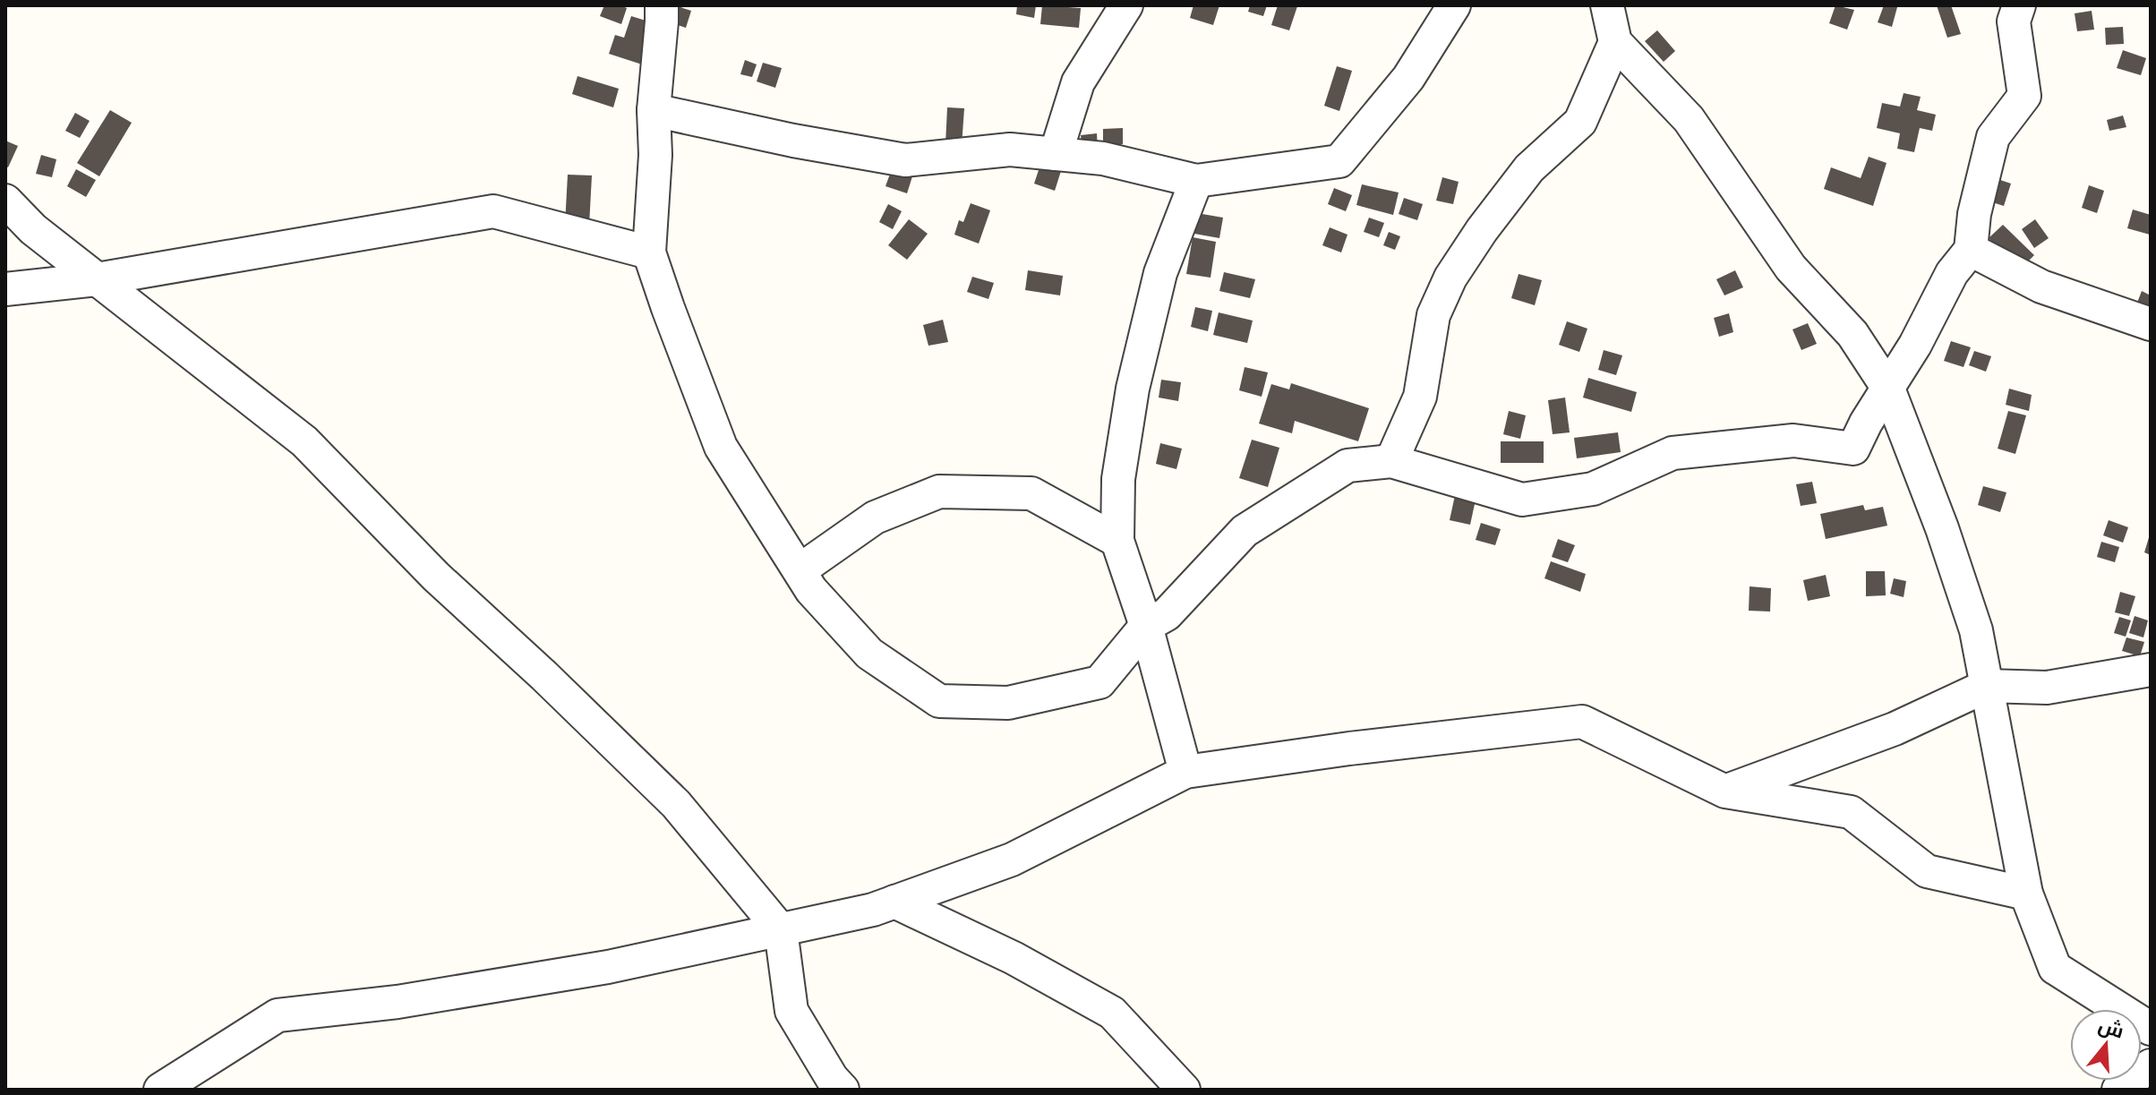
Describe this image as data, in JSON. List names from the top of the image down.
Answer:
{
  "north": "top"
}
